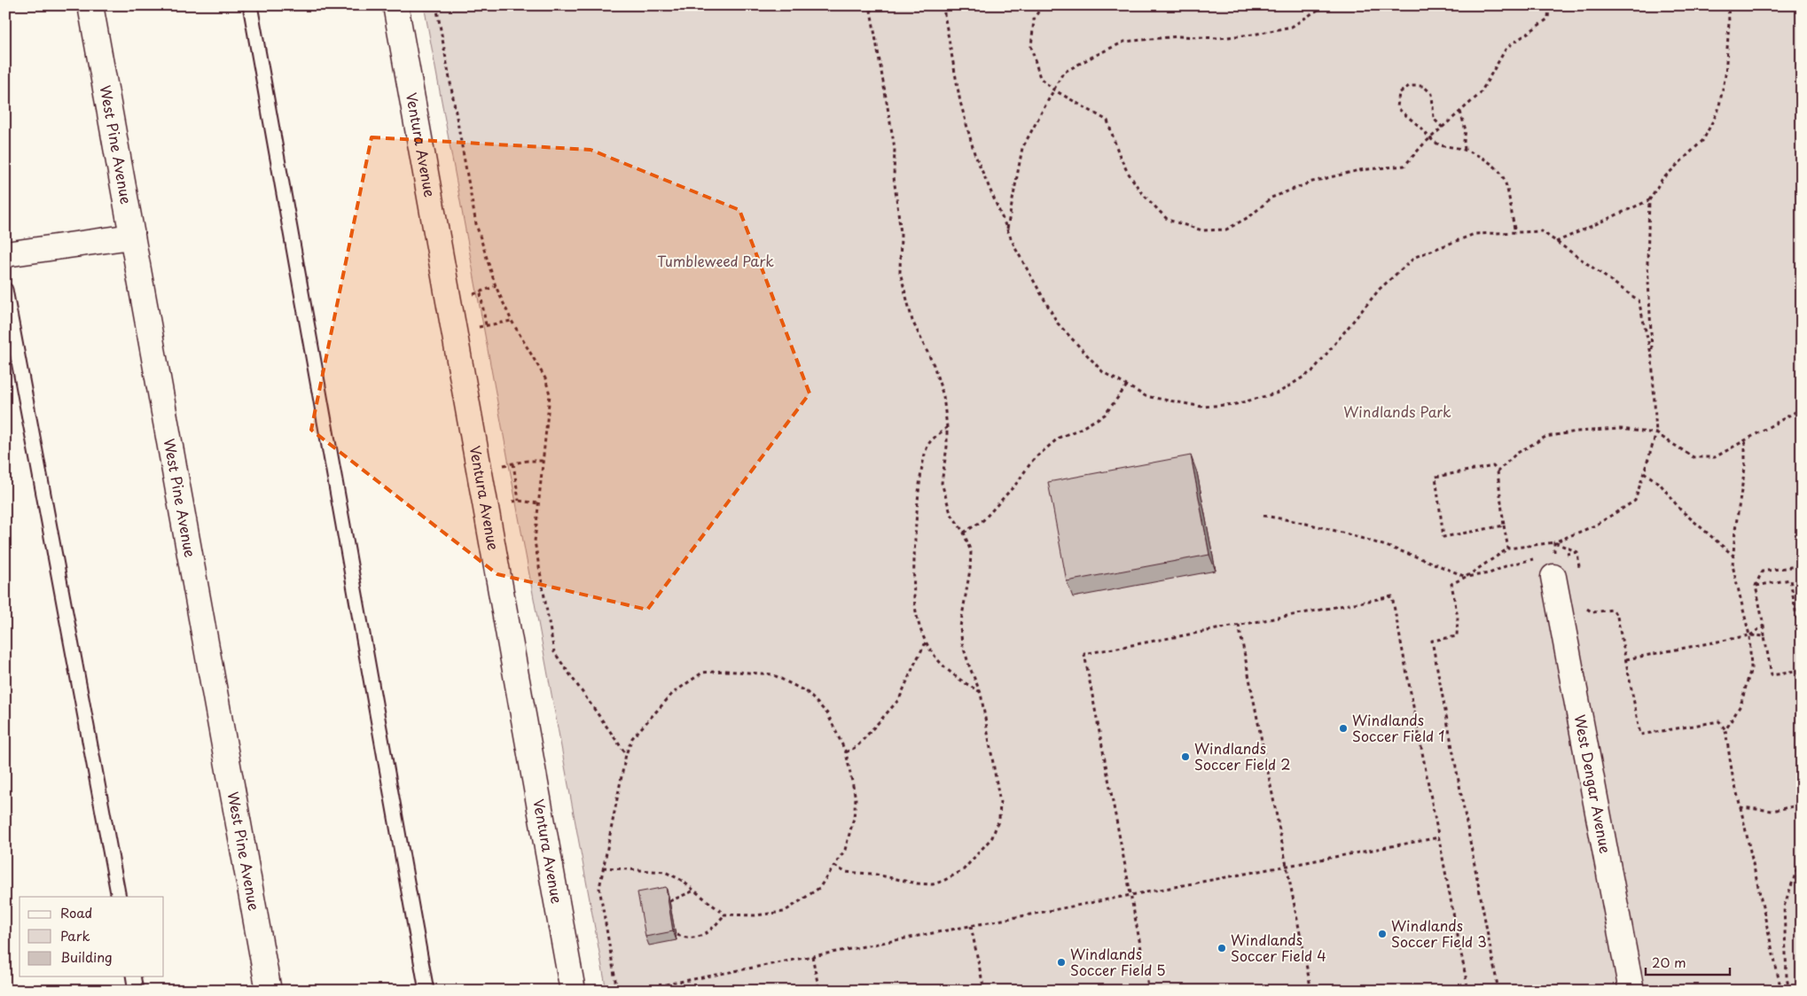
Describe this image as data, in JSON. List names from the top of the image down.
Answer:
{
  "streets": {
    "street": ["Ventura Avenue", "West Pine Avenue", "West Dengar Avenue"]
  },
  "parks": ["Tumbleweed Park", "Windlands Park"],
  "places": [
    "Windlands Soccer Field 1",
    "Windlands Soccer Field 2",
    "Windlands Soccer Field 3",
    "Windlands Soccer Field 4",
    "Windlands Soccer Field 5"
  ],
  "legend": ["Road", "Park", "Building"],
  "scale_bar": "20 m"
}
